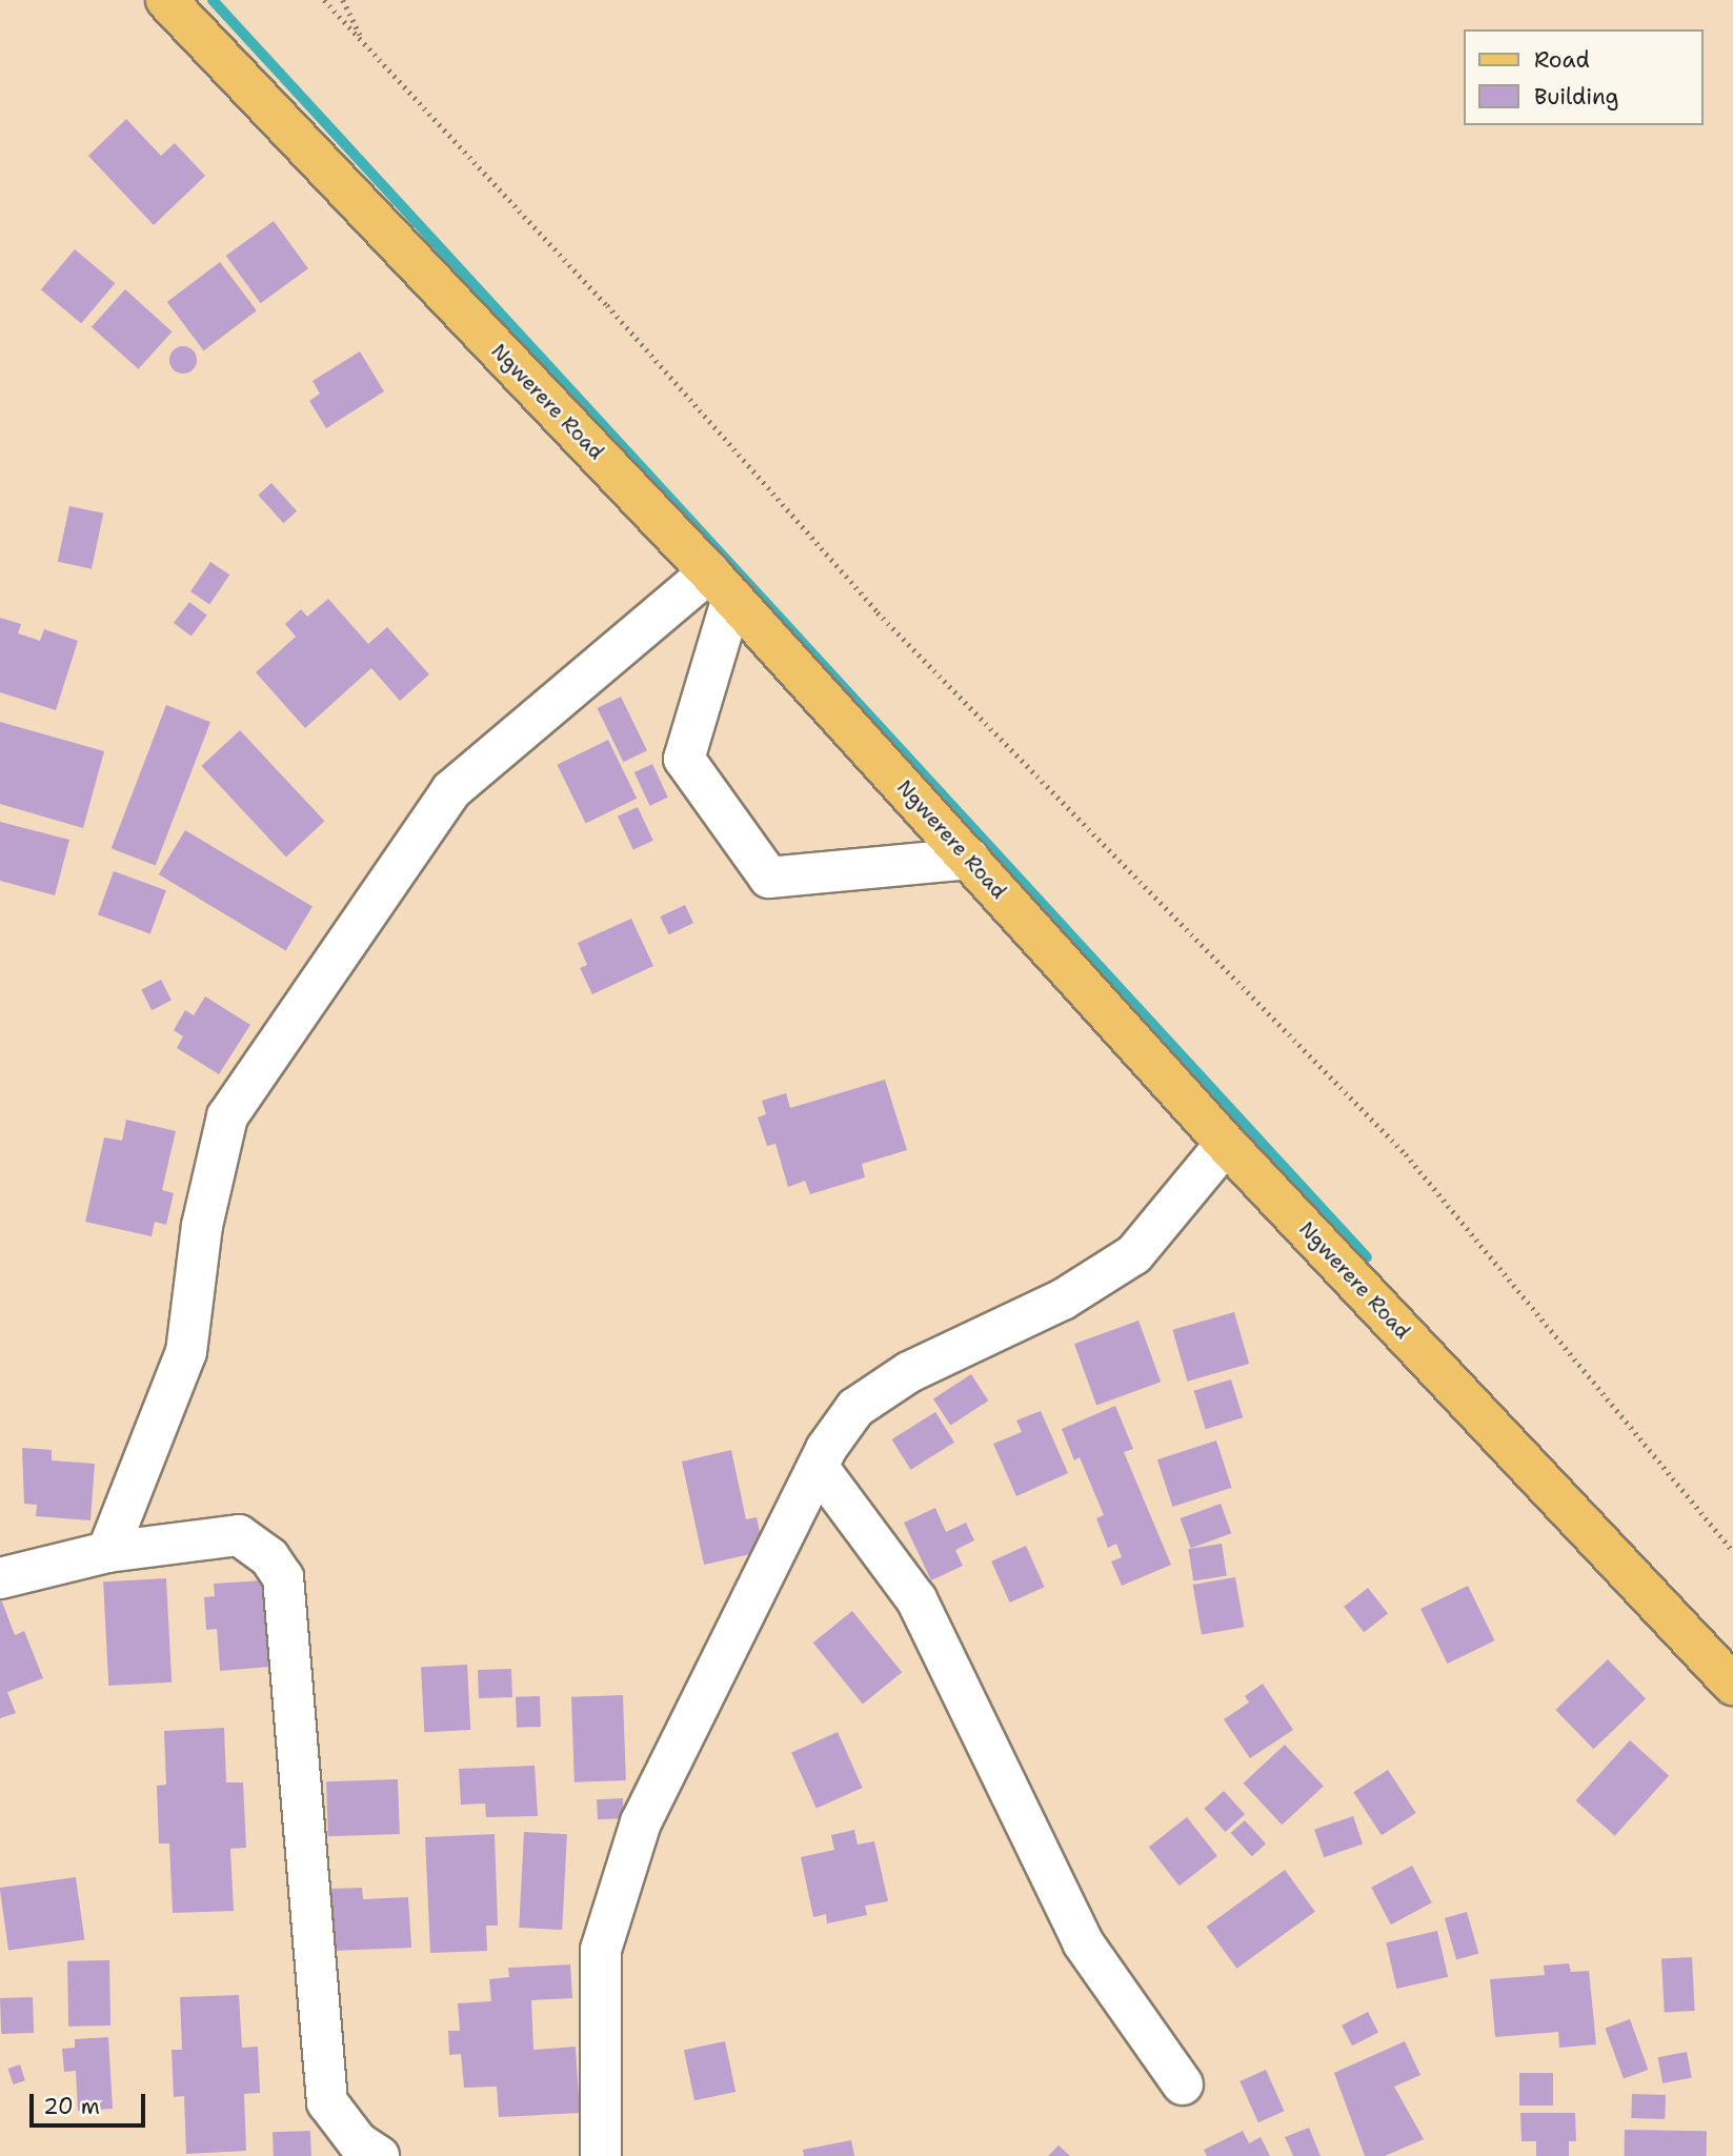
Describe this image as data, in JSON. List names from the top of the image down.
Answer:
{
  "streets": {
    "main road": ["Ngwerere Road"]
  },
  "legend": ["Road", "Building"],
  "scale_bar": "20 m"
}
